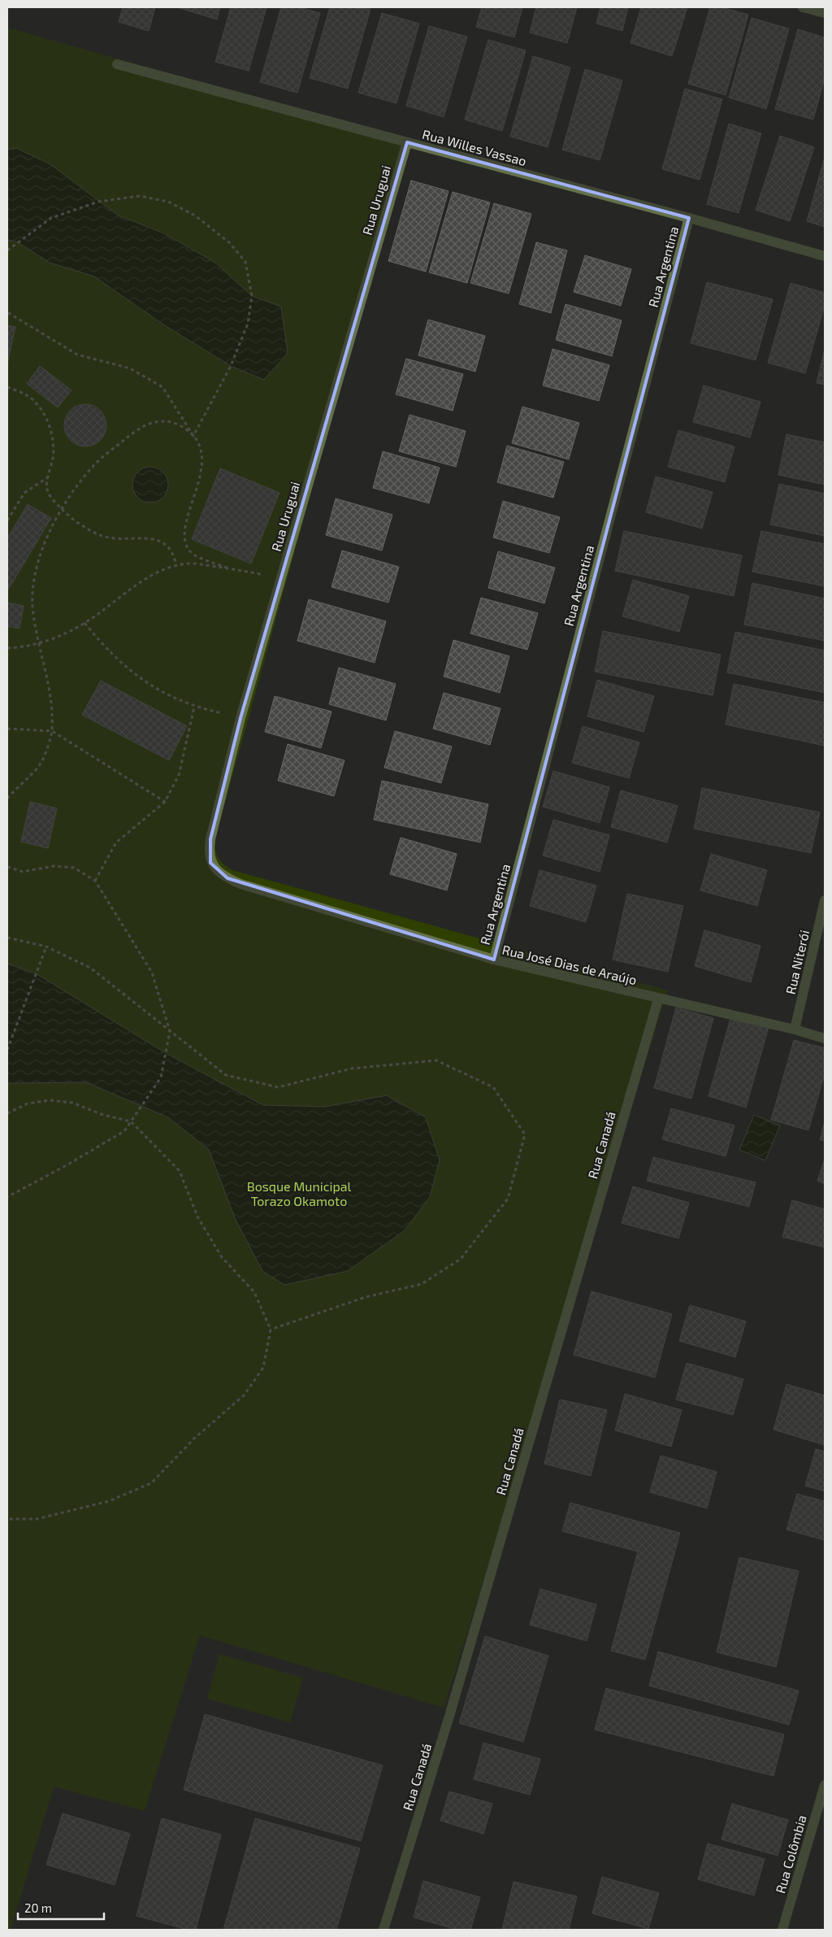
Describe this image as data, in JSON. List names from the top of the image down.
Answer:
{
  "streets": {
    "street": [
      "Rua Willes Vassao",
      "Rua Uruguai",
      "Rua Argentina",
      "Rua Niterói",
      "Rua José Dias de Araújo",
      "Rua Canadá",
      "Rua Colômbia"
    ]
  },
  "crossings": [
    ["Rua Willes Vassao", "Rua Uruguai"],
    ["Rua Willes Vassao", "Rua Argentina"],
    ["Rua Uruguai", "Rua José Dias de Araújo"],
    ["Rua Argentina", "Rua José Dias de Araújo"],
    ["Rua Niterói", "Rua José Dias de Araújo"],
    ["Rua José Dias de Araújo", "Rua Canadá"]
  ],
  "parks": ["Bosque Municipal Torazo Okamoto"],
  "scale_bar": "20 m"
}
